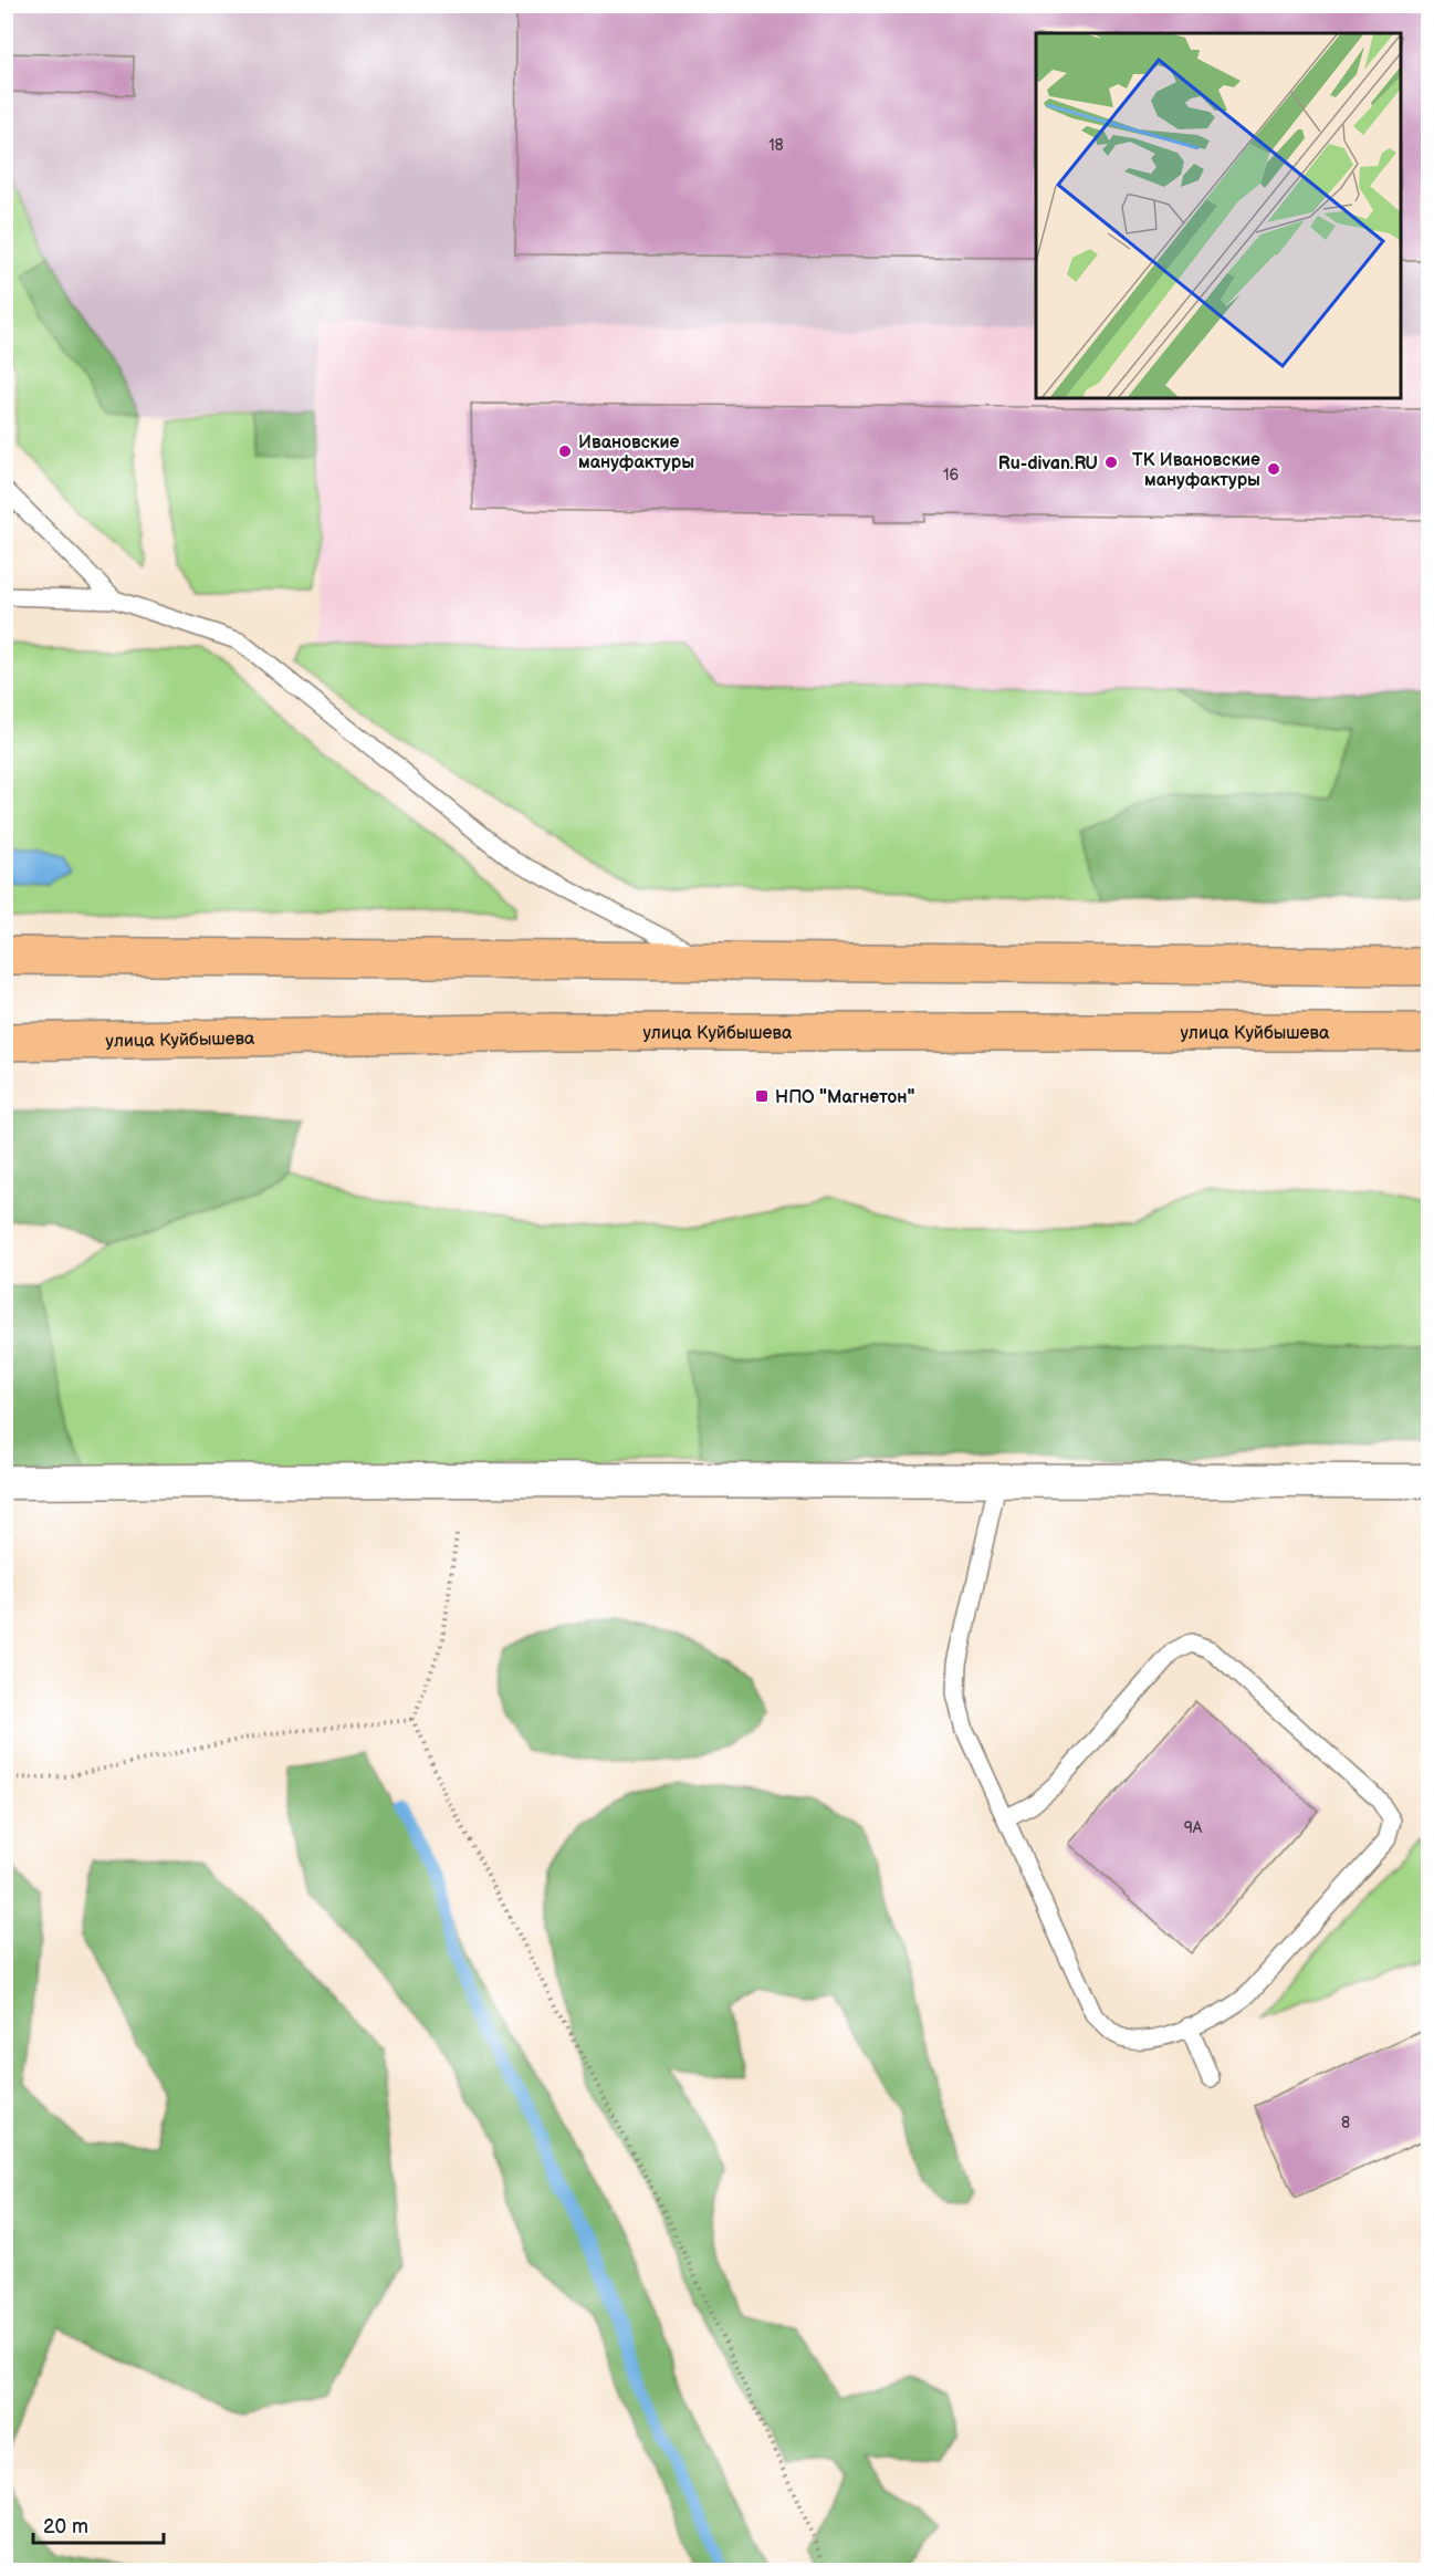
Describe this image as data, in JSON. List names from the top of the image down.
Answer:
{
  "streets": {
    "highway": ["улица Куйбышева"]
  },
  "places": {
    "other": ["Ивановские мануфактуры", "Ru-divan.RU", "ТК Ивановские мануфактуры"],
    "transit": ["НПО \"Магнетон\""]
  },
  "house_numbers": [
    "18",
    "16",
    "9А",
    "8"
  ],
  "scale_bar": "20 m"
}
